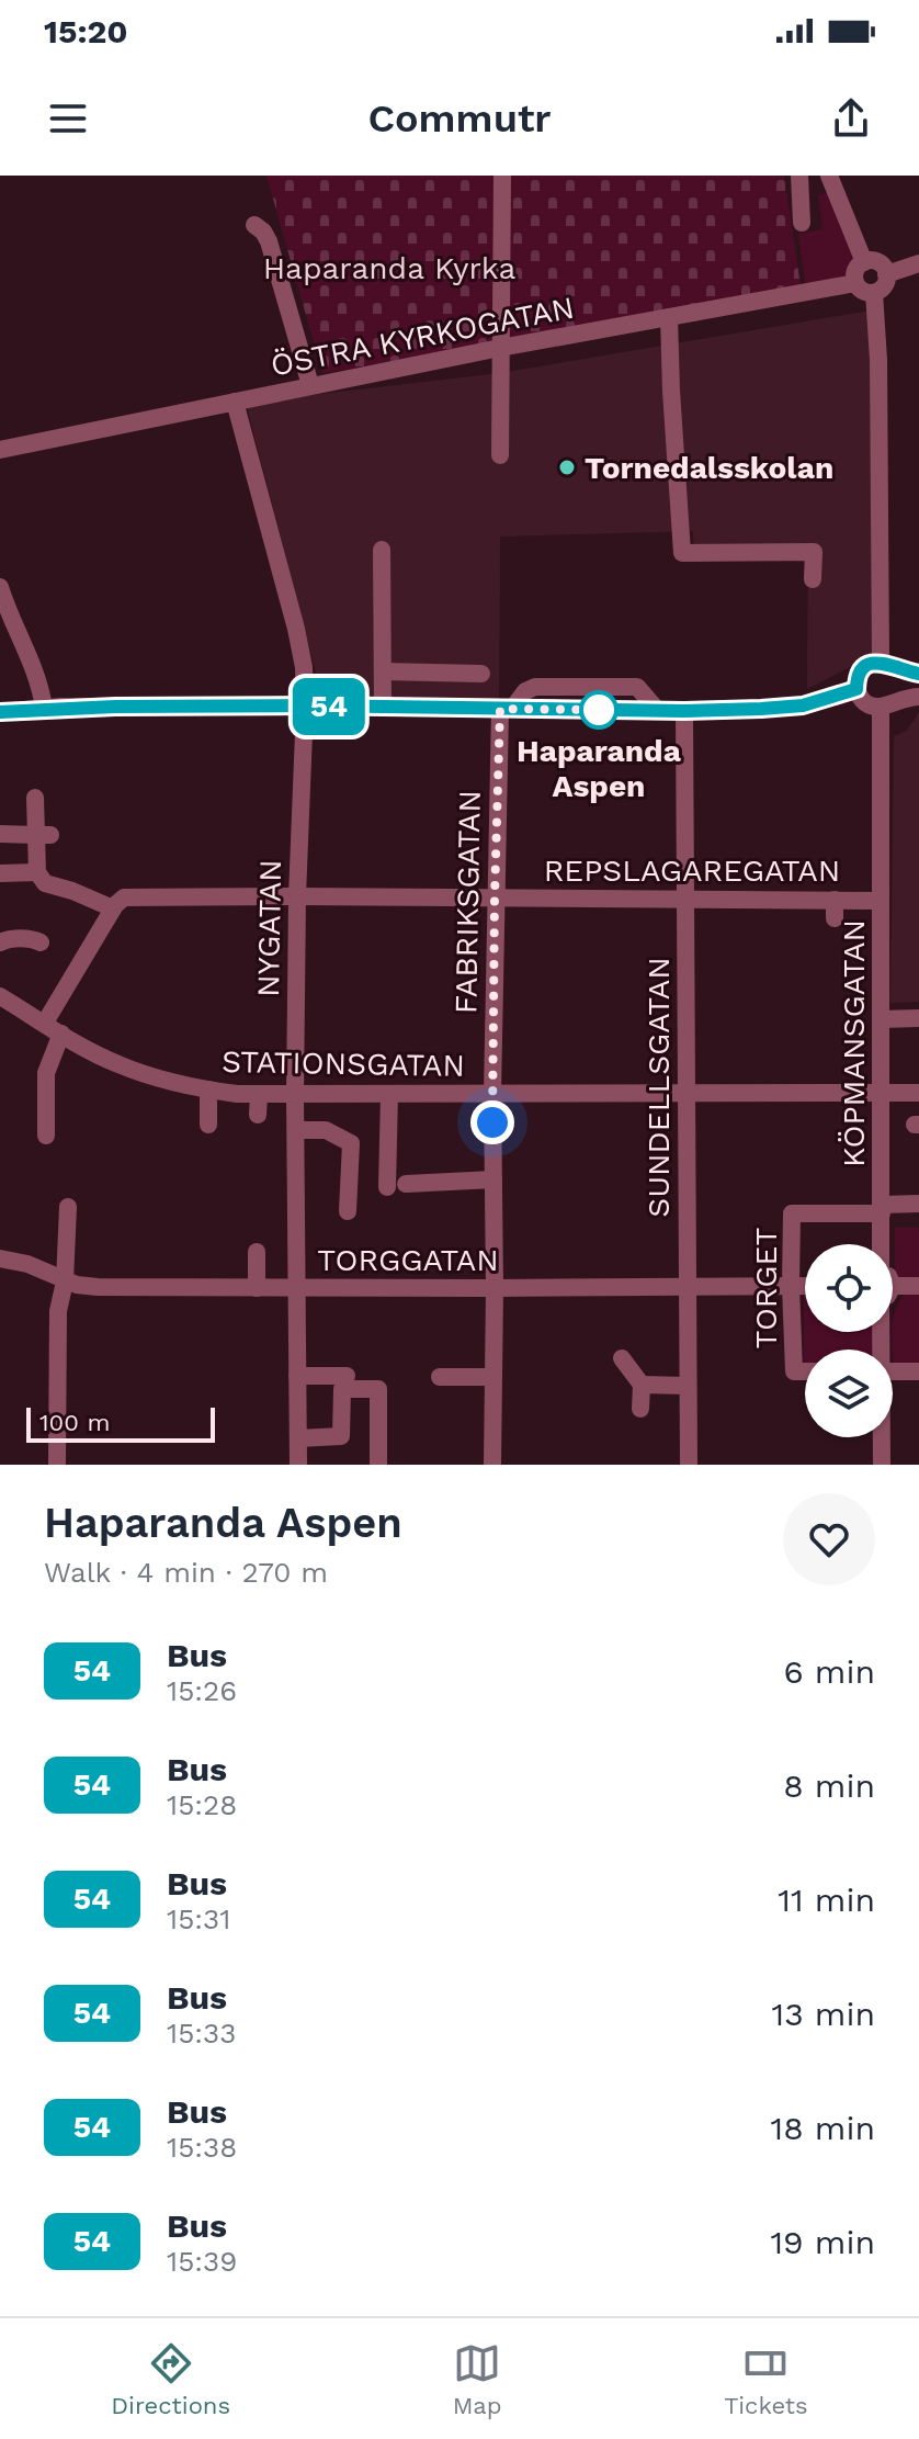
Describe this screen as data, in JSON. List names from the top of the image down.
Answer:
{
  "streets": {
    "street": [
      "ÖSTRA KYRKOGATAN",
      "REPSLAGAREGATAN",
      "FABRIKSGATAN",
      "NYGATAN",
      "KÖPMANSGATAN",
      "STATIONSGATAN",
      "SUNDELLSGATAN",
      "TORGGATAN",
      "TORGET"
    ]
  },
  "crossings": [
    ["ÖSTRA KYRKOGATAN", "NYGATAN"],
    ["REPSLAGAREGATAN", "FABRIKSGATAN"],
    ["REPSLAGAREGATAN", "NYGATAN"],
    ["REPSLAGAREGATAN", "KÖPMANSGATAN"],
    ["REPSLAGAREGATAN", "SUNDELLSGATAN"],
    ["FABRIKSGATAN", "STATIONSGATAN"],
    ["FABRIKSGATAN", "TORGGATAN"],
    ["NYGATAN", "STATIONSGATAN"],
    ["NYGATAN", "TORGGATAN"],
    ["KÖPMANSGATAN", "STATIONSGATAN"],
    ["KÖPMANSGATAN", "TORGET"],
    ["STATIONSGATAN", "SUNDELLSGATAN"],
    ["SUNDELLSGATAN", "TORGGATAN"],
    ["TORGGATAN", "TORGET"]
  ],
  "parks": ["Haparanda Kyrka"],
  "places": ["Tornedalsskolan", "Haparanda Aspen"],
  "lines": ["bus line 54"],
  "scale_bar": "100 m",
  "page": {
    "status": "15:20",
    "header": "Commutr",
    "on_map": "54",
    "scale": "100 m",
    "heading": ["Haparanda Aspen", "Walk · 4 min · 270 m"],
    "list": [
      {
        "mark": "54",
        "name": "Bus",
        "note": "15:26",
        "value": "6 min"
      },
      {
        "mark": "54",
        "name": "Bus",
        "note": "15:28",
        "value": "8 min"
      },
      {
        "mark": "54",
        "name": "Bus",
        "note": "15:31",
        "value": "11 min"
      },
      {
        "mark": "54",
        "name": "Bus",
        "note": "15:33",
        "value": "13 min"
      },
      {
        "mark": "54",
        "name": "Bus",
        "note": "15:38",
        "value": "18 min"
      },
      {
        "mark": "54",
        "name": "Bus",
        "note": "15:39",
        "value": "19 min"
      }
    ],
    "tabs": ["Directions", "Map", "Tickets"]
  }
}
